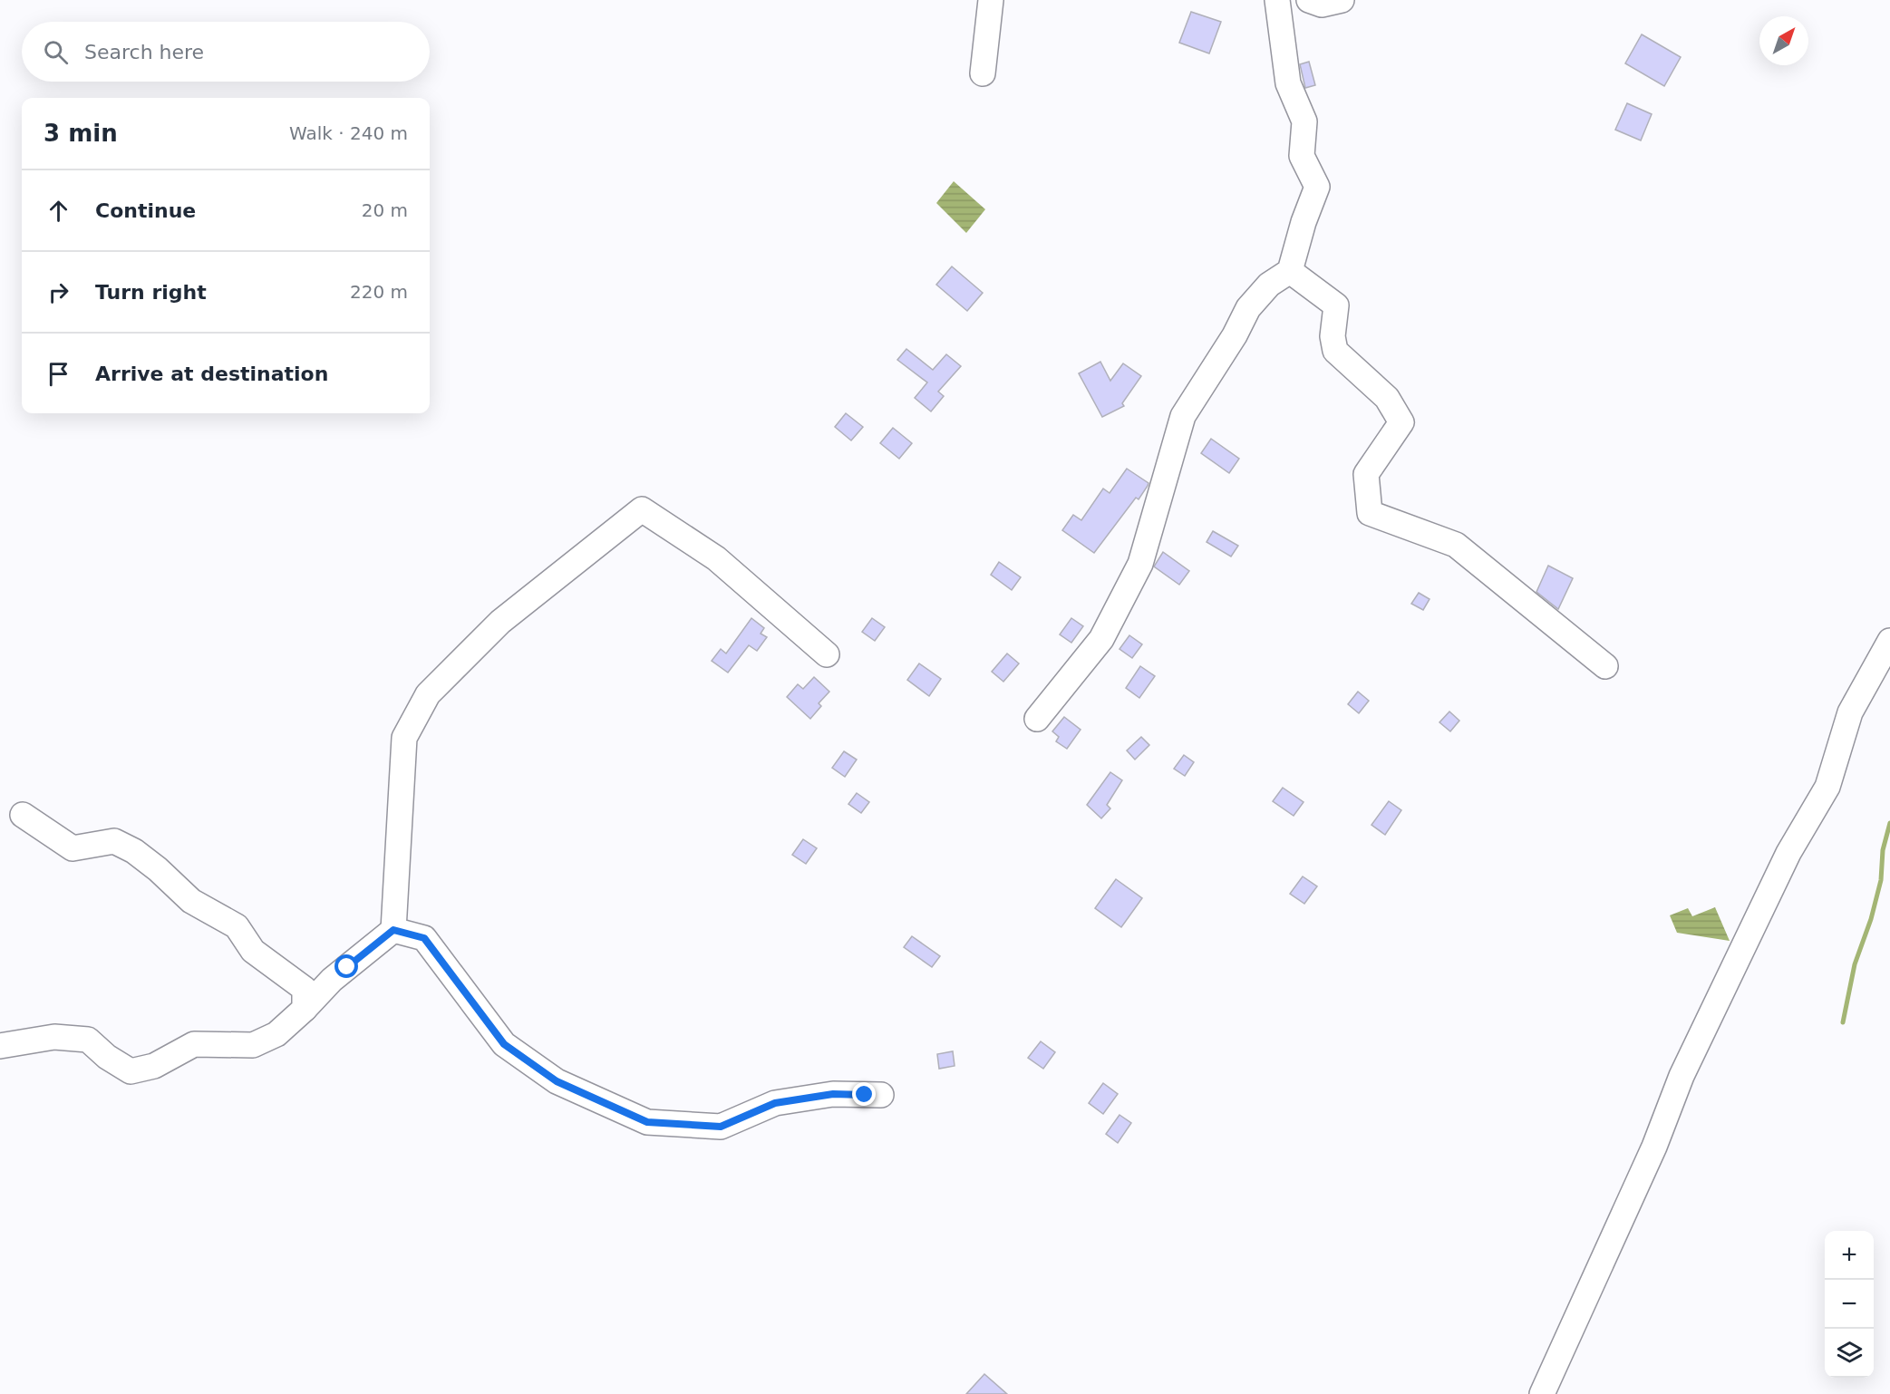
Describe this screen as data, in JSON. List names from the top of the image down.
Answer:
{
  "north": "top right",
  "page": {
    "search": "Search here",
    "heading": ["3 min", "Walk · 240 m"],
    "list": [
      ["Continue", "20 m"],
      ["Turn right", "220 m"],
      "Arrive at destination"
    ],
    "map_buttons": ["+", "−"]
  }
}
